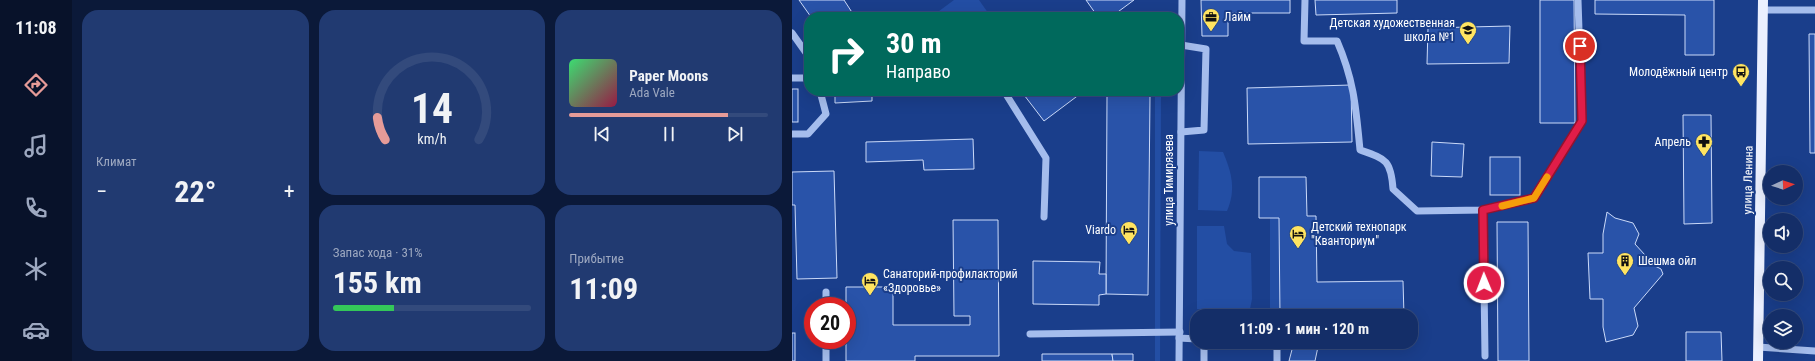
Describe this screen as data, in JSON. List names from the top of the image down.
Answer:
{
  "streets": {
    "main road": ["улица Ленина"],
    "street": ["улица Тимирязева"]
  },
  "places": {
    "office": ["Лайм"],
    "school or university": ["Детская художественная школа №1"],
    "bus stop": ["Молодёжный центр"],
    "pharmacy": ["Апрель"],
    "hotel": ["Viardo", "Детский технопарк \"Кванториум\"", "Санаторий-профилакторий «Здоровье»"],
    "building": ["Шешма ойл"]
  },
  "north": "right",
  "page": {
    "tabs": "11:08",
    "tile": [
      "Климат",
      ["Запас хода · 31%", "155 km"],
      ["Прибытие", "11:09"]
    ],
    "turn": ["30 m", "Направо"],
    "song": ["Paper Moons", "Ada Vale"],
    "heat": ["−", "22°", "+"],
    "limit": "20",
    "trip": "11:09 · 1 мин · 120 m",
    "gauge": ["14", "km/h"]
  }
}
